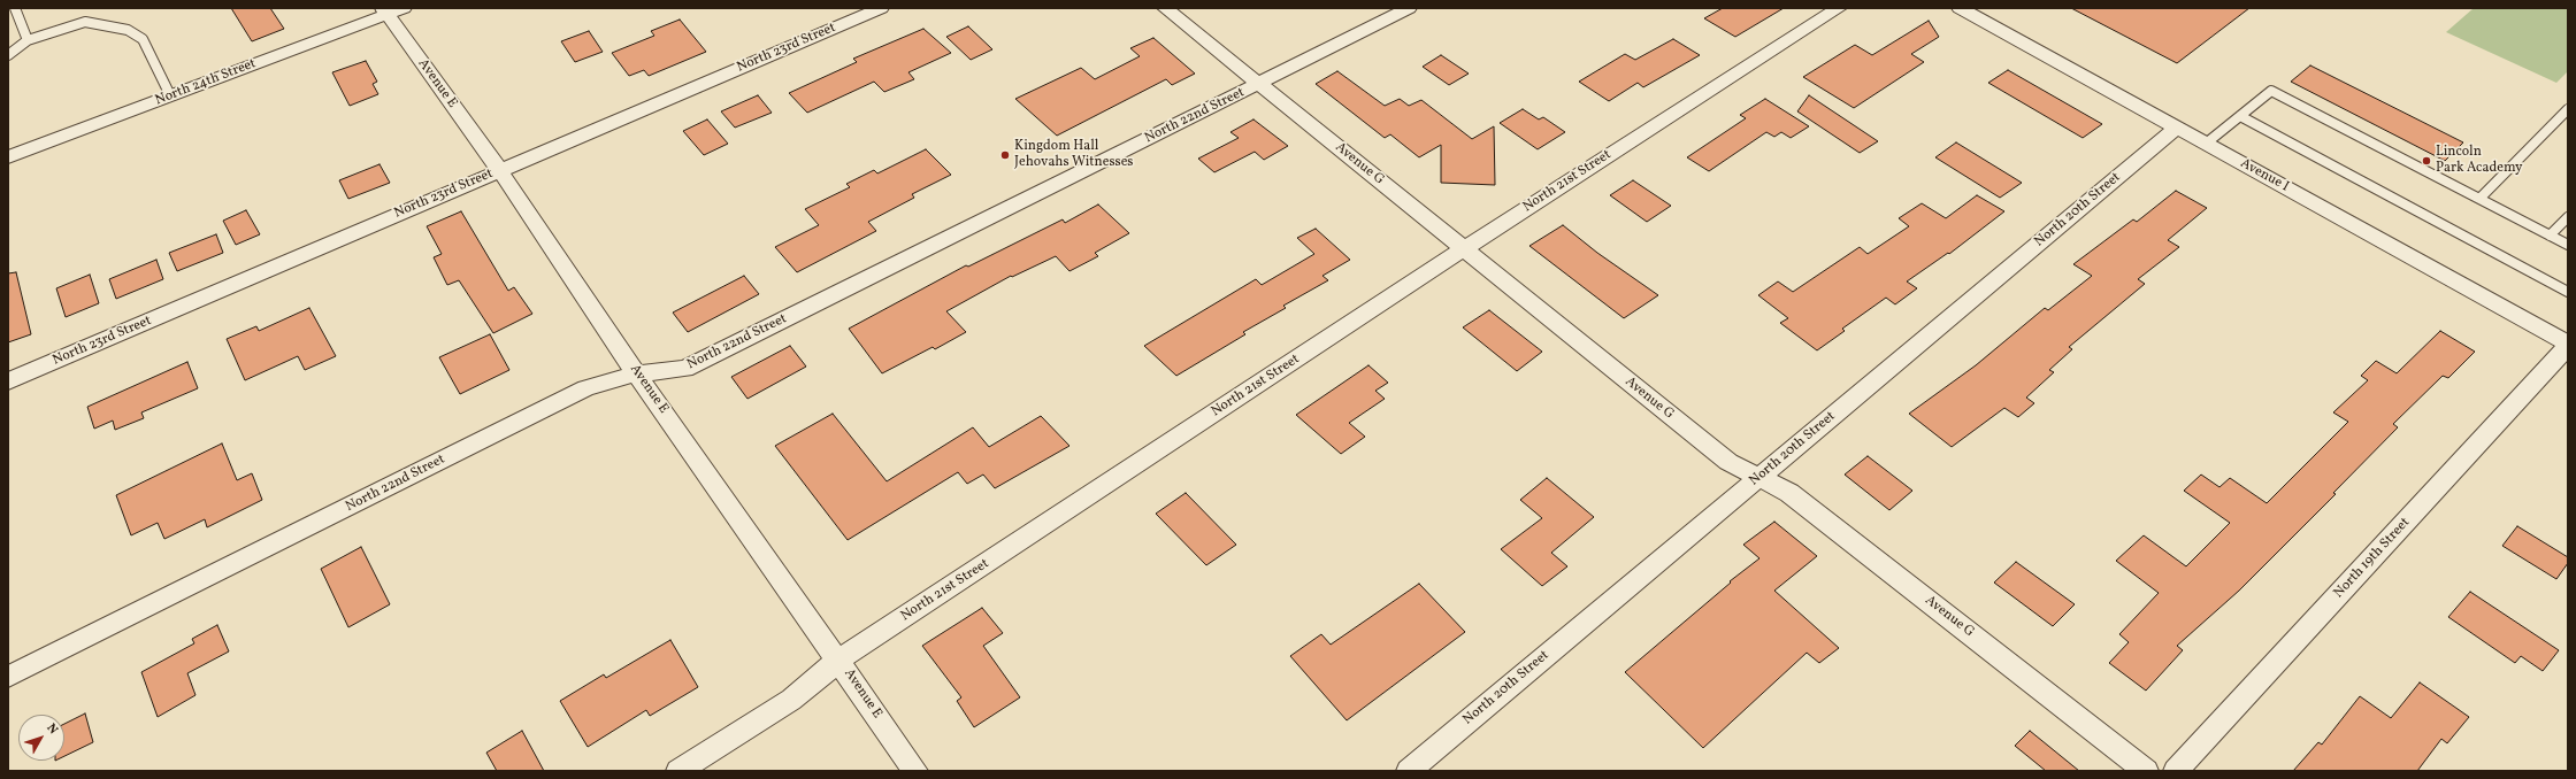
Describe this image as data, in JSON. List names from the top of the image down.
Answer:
{
  "streets": {
    "street": [
      "North 23rd Street",
      "North 24th Street",
      "Avenue E",
      "North 22nd Street",
      "Avenue G",
      "Avenue I",
      "North 21st Street",
      "North 20th Street",
      "North 19th Street"
    ]
  },
  "crossings": [
    ["North 23rd Street", "Avenue E"],
    ["North 24th Street", "Avenue E"],
    ["Avenue E", "North 22nd Street"],
    ["Avenue E", "North 21st Street"],
    ["North 22nd Street", "Avenue G"],
    ["Avenue G", "North 21st Street"],
    ["Avenue G", "North 20th Street"],
    ["Avenue I", "North 20th Street"],
    ["Avenue I", "North 19th Street"]
  ],
  "places": ["Kingdom Hall Jehovahs Witnesses", "Lincoln Park Academy"],
  "north": "top right"
}
